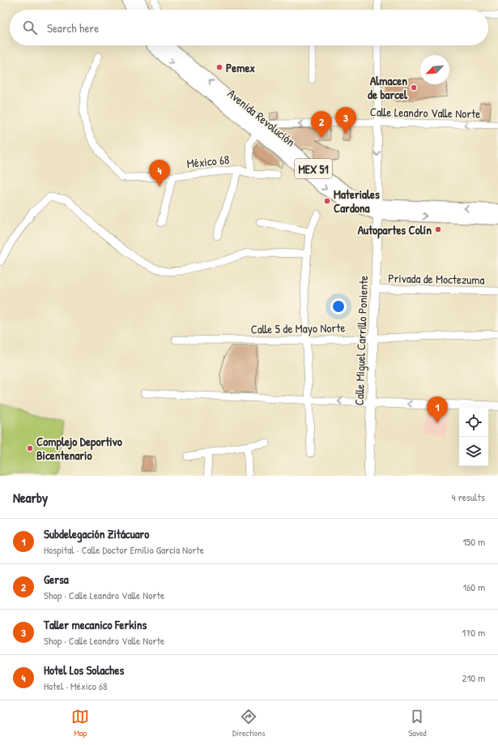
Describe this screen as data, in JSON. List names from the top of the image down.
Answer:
{
  "streets": {
    "main road": ["Avenida Revolución", "MEX 51"],
    "street": [
      "Calle Leandro Valle Norte",
      "México 68",
      "Privada de Moctezuma",
      "Calle 5 de Mayo Norte",
      "Calle Miguel Carrillo Poniente"
    ]
  },
  "crossings": [
    ["Calle Leandro Valle Norte", "Avenida Revolución"],
    ["Avenida Revolución", "Calle Miguel Carrillo Poniente"],
    ["Privada de Moctezuma", "Calle Miguel Carrillo Poniente"],
    ["Calle 5 de Mayo Norte", "Calle Miguel Carrillo Poniente"]
  ],
  "one_way": ["Calle Leandro Valle Norte"],
  "places": [
    "Pemex",
    "Almacen de barcel",
    "Materiales Cardona",
    "Autopartes Colín",
    "Complejo Deportivo Bicentenario"
  ],
  "north": "bottom left",
  "page": {
    "search": "Search here",
    "pins": [
      "3",
      "2",
      "4",
      "1"
    ],
    "heading": ["Nearby", "4 results"],
    "list": [
      {
        "mark": "1",
        "name": "Subdelegación Zitácuaro",
        "note": "Hospital · Calle Doctor Emilio García Norte",
        "value": "150 m"
      },
      {
        "mark": "2",
        "name": "Gersa",
        "note": "Shop · Calle Leandro Valle Norte",
        "value": "160 m"
      },
      {
        "mark": "3",
        "name": "Taller mecanico Ferkins",
        "note": "Shop · Calle Leandro Valle Norte",
        "value": "170 m"
      },
      {
        "mark": "4",
        "name": "Hotel Los Solaches",
        "note": "Hotel · México 68",
        "value": "210 m"
      }
    ],
    "nav": ["Map", "Directions", "Saved"]
  }
}
